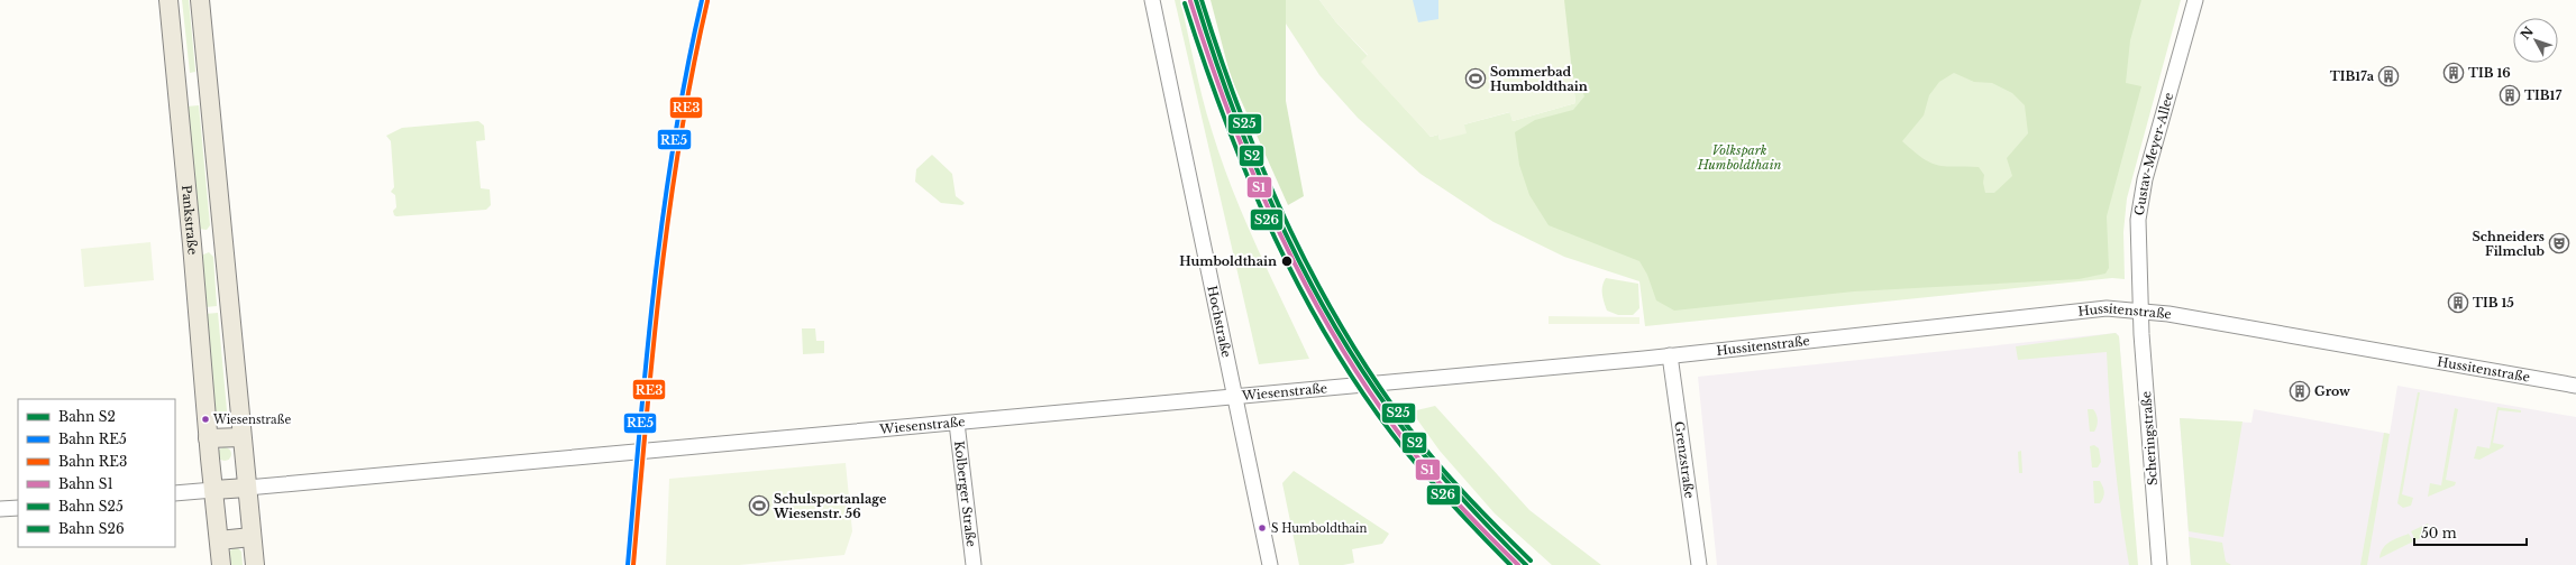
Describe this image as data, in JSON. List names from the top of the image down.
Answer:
{
  "streets": {
    "main road": ["Pankstraße", "Wiesenstraße"],
    "street": [
      "Gustav-Meyer-Allee",
      "Hussitenstraße",
      "Hochstraße",
      "Scheringstraße",
      "Grenzstraße",
      "Kolberger Straße"
    ]
  },
  "crossings": [
    ["Gustav-Meyer-Allee", "Hussitenstraße"],
    ["Gustav-Meyer-Allee", "Scheringstraße"],
    ["Pankstraße", "Wiesenstraße"],
    ["Hussitenstraße", "Wiesenstraße"],
    ["Hussitenstraße", "Scheringstraße"],
    ["Hussitenstraße", "Grenzstraße"],
    ["Hochstraße", "Wiesenstraße"],
    ["Wiesenstraße", "Grenzstraße"],
    ["Wiesenstraße", "Kolberger Straße"]
  ],
  "parks": ["Volkspark Humboldthain"],
  "places": {
    "building": [
      "TIB 16",
      "TIB17a",
      "TIB17",
      "TIB 15",
      "Grow"
    ],
    "sports": ["Sommerbad Humboldthain", "Schulsportanlage Wiesenstr. 56"],
    "theatre": ["Schneiders Filmclub"],
    "other": ["Humboldthain", "Wiesenstraße", "S Humboldthain"]
  },
  "lines": [
    "rail line S2",
    "rail line RE5",
    "rail line S25",
    "rail line RE3",
    "rail line S1",
    "rail line S26"
  ],
  "legend": [
    "Bahn S2",
    "Bahn RE5",
    "Bahn RE3",
    "Bahn S1",
    "Bahn S25",
    "Bahn S26"
  ],
  "scale_bar": "50 m",
  "north": "top left"
}
